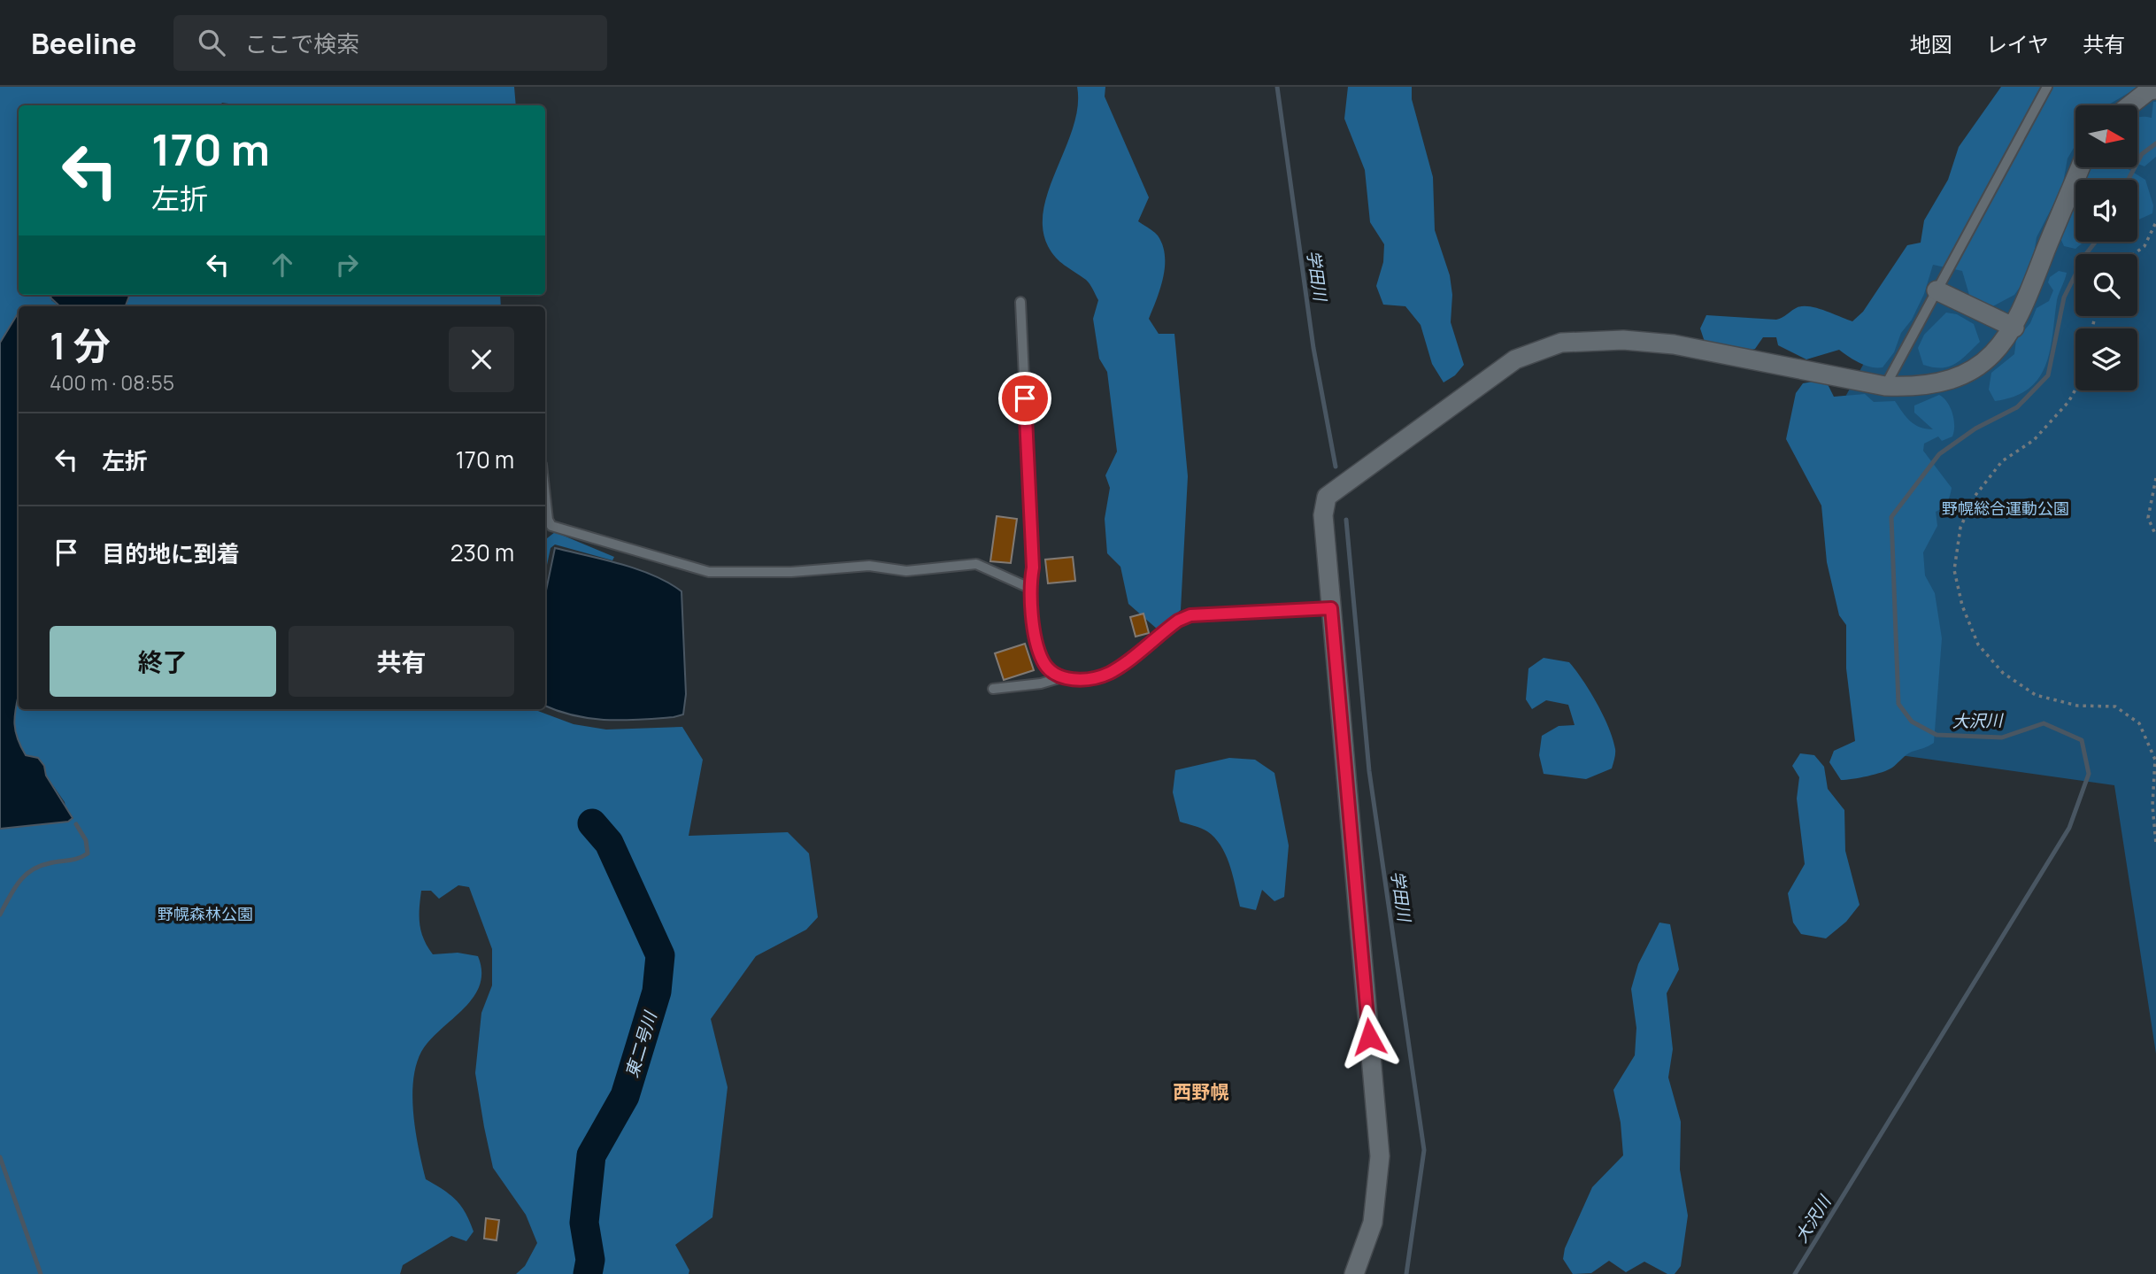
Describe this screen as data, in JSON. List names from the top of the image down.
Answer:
{
  "districts": ["西野幌"],
  "water": ["学田川", "大沢川", "東二号川"],
  "parks": ["野幌総合運動公園", "野幌森林公園"],
  "north": "right",
  "page": {
    "header": "Beeline",
    "search": "ここで検索",
    "nav": ["地図", "レイヤ", "共有"],
    "turn": ["170 m", "左折"],
    "heading": ["1 分", "400 m · 08:55"],
    "list": [
      {
        "name": "左折",
        "value": "170 m"
      },
      {
        "name": "目的地に到着",
        "value": "230 m"
      }
    ],
    "buttons": ["終了", "共有"]
  }
}
